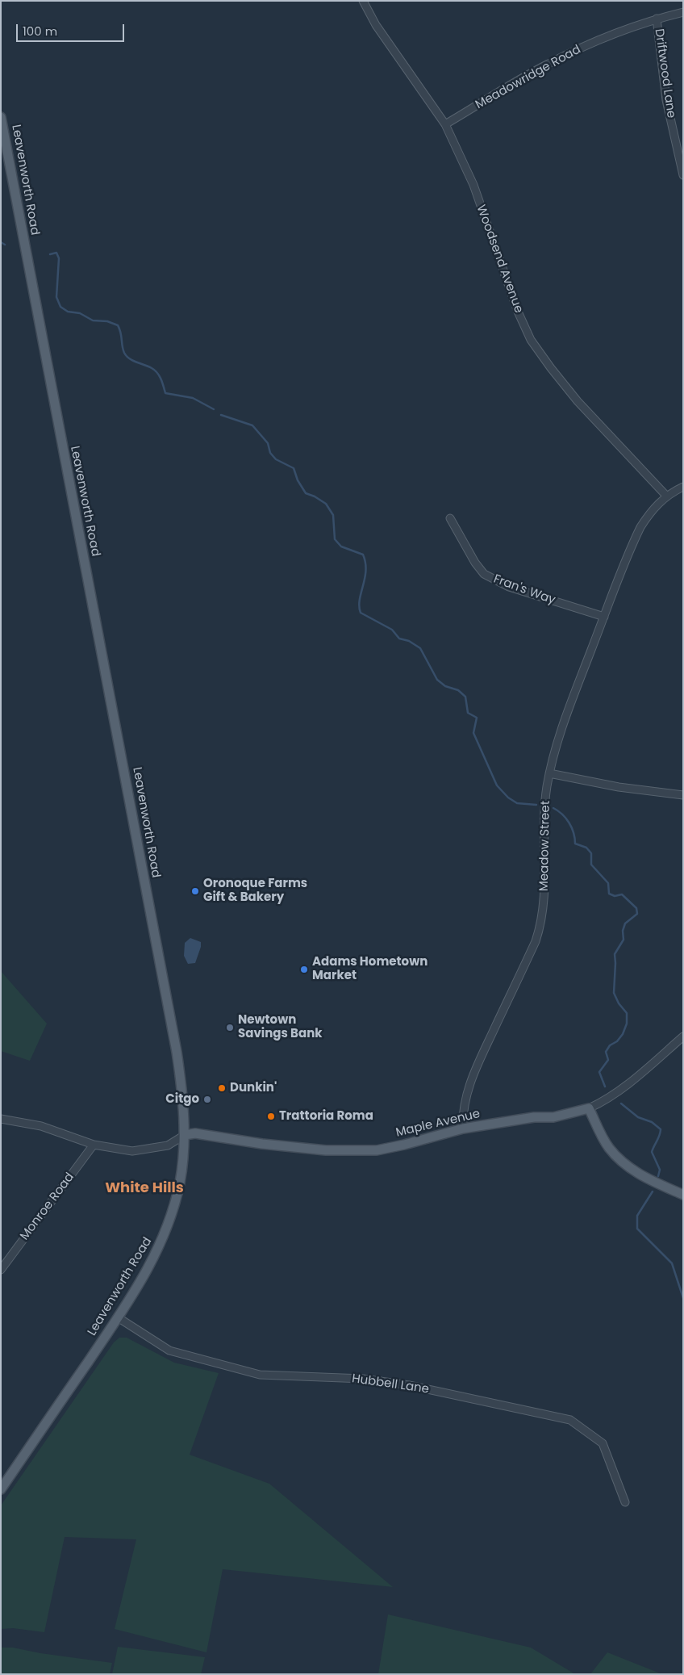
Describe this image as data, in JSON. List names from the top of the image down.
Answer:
{
  "streets": {
    "main road": ["Leavenworth Road", "Maple Avenue"],
    "street": [
      "Driftwood Lane",
      "Meadowridge Road",
      "Woodsend Avenue",
      "Fran's Way",
      "Meadow Street",
      "Monroe Road",
      "Hubbell Lane"
    ]
  },
  "crossings": [
    ["Driftwood Lane", "Meadowridge Road"],
    ["Meadowridge Road", "Woodsend Avenue"],
    ["Leavenworth Road", "Maple Avenue"],
    ["Leavenworth Road", "Hubbell Lane"],
    ["Woodsend Avenue", "Meadow Street"],
    ["Fran's Way", "Meadow Street"],
    ["Meadow Street", "Maple Avenue"]
  ],
  "districts": ["White Hills"],
  "places": [
    "Oronoque Farms Gift & Bakery",
    "Adams Hometown Market",
    "Newtown Savings Bank",
    "Dunkin'",
    "Citgo",
    "Trattoria Roma"
  ],
  "scale_bar": "100 m"
}
